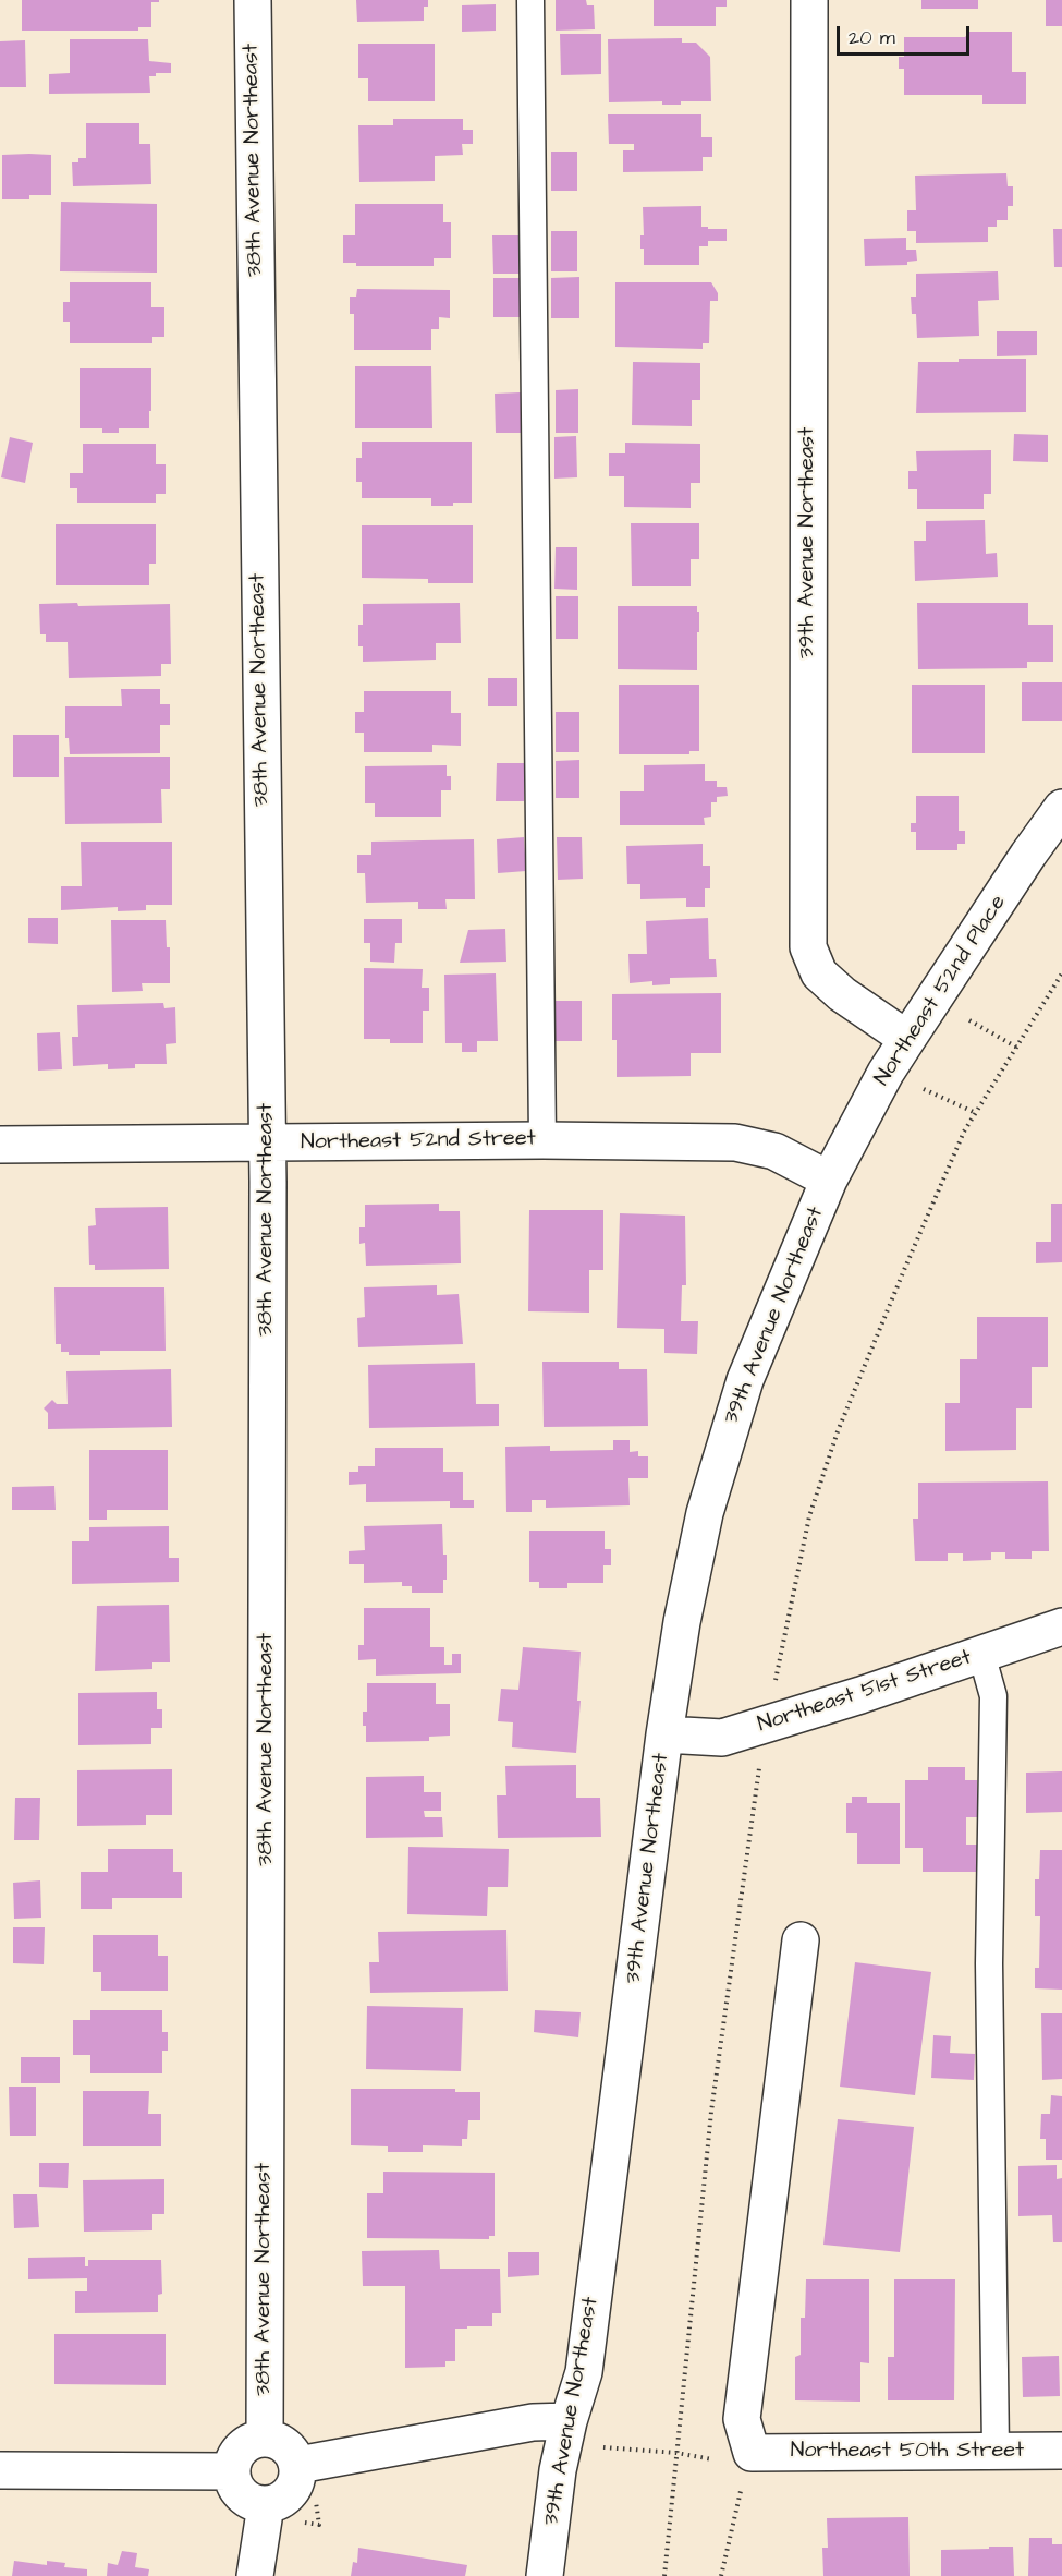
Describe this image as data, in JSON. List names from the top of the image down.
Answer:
{
  "streets": {
    "street": [
      "38th Avenue Northeast",
      "39th Avenue Northeast",
      "Northeast 52nd Place",
      "Northeast 52nd Street",
      "Northeast 51st Street",
      "Northeast 50th Street"
    ]
  },
  "crossings": [
    ["38th Avenue Northeast", "Northeast 52nd Street"],
    ["39th Avenue Northeast", "Northeast 52nd Place"],
    ["39th Avenue Northeast", "Northeast 52nd Street"],
    ["39th Avenue Northeast", "Northeast 51st Street"],
    ["Northeast 52nd Place", "Northeast 52nd Street"]
  ],
  "scale_bar": "20 m"
}
